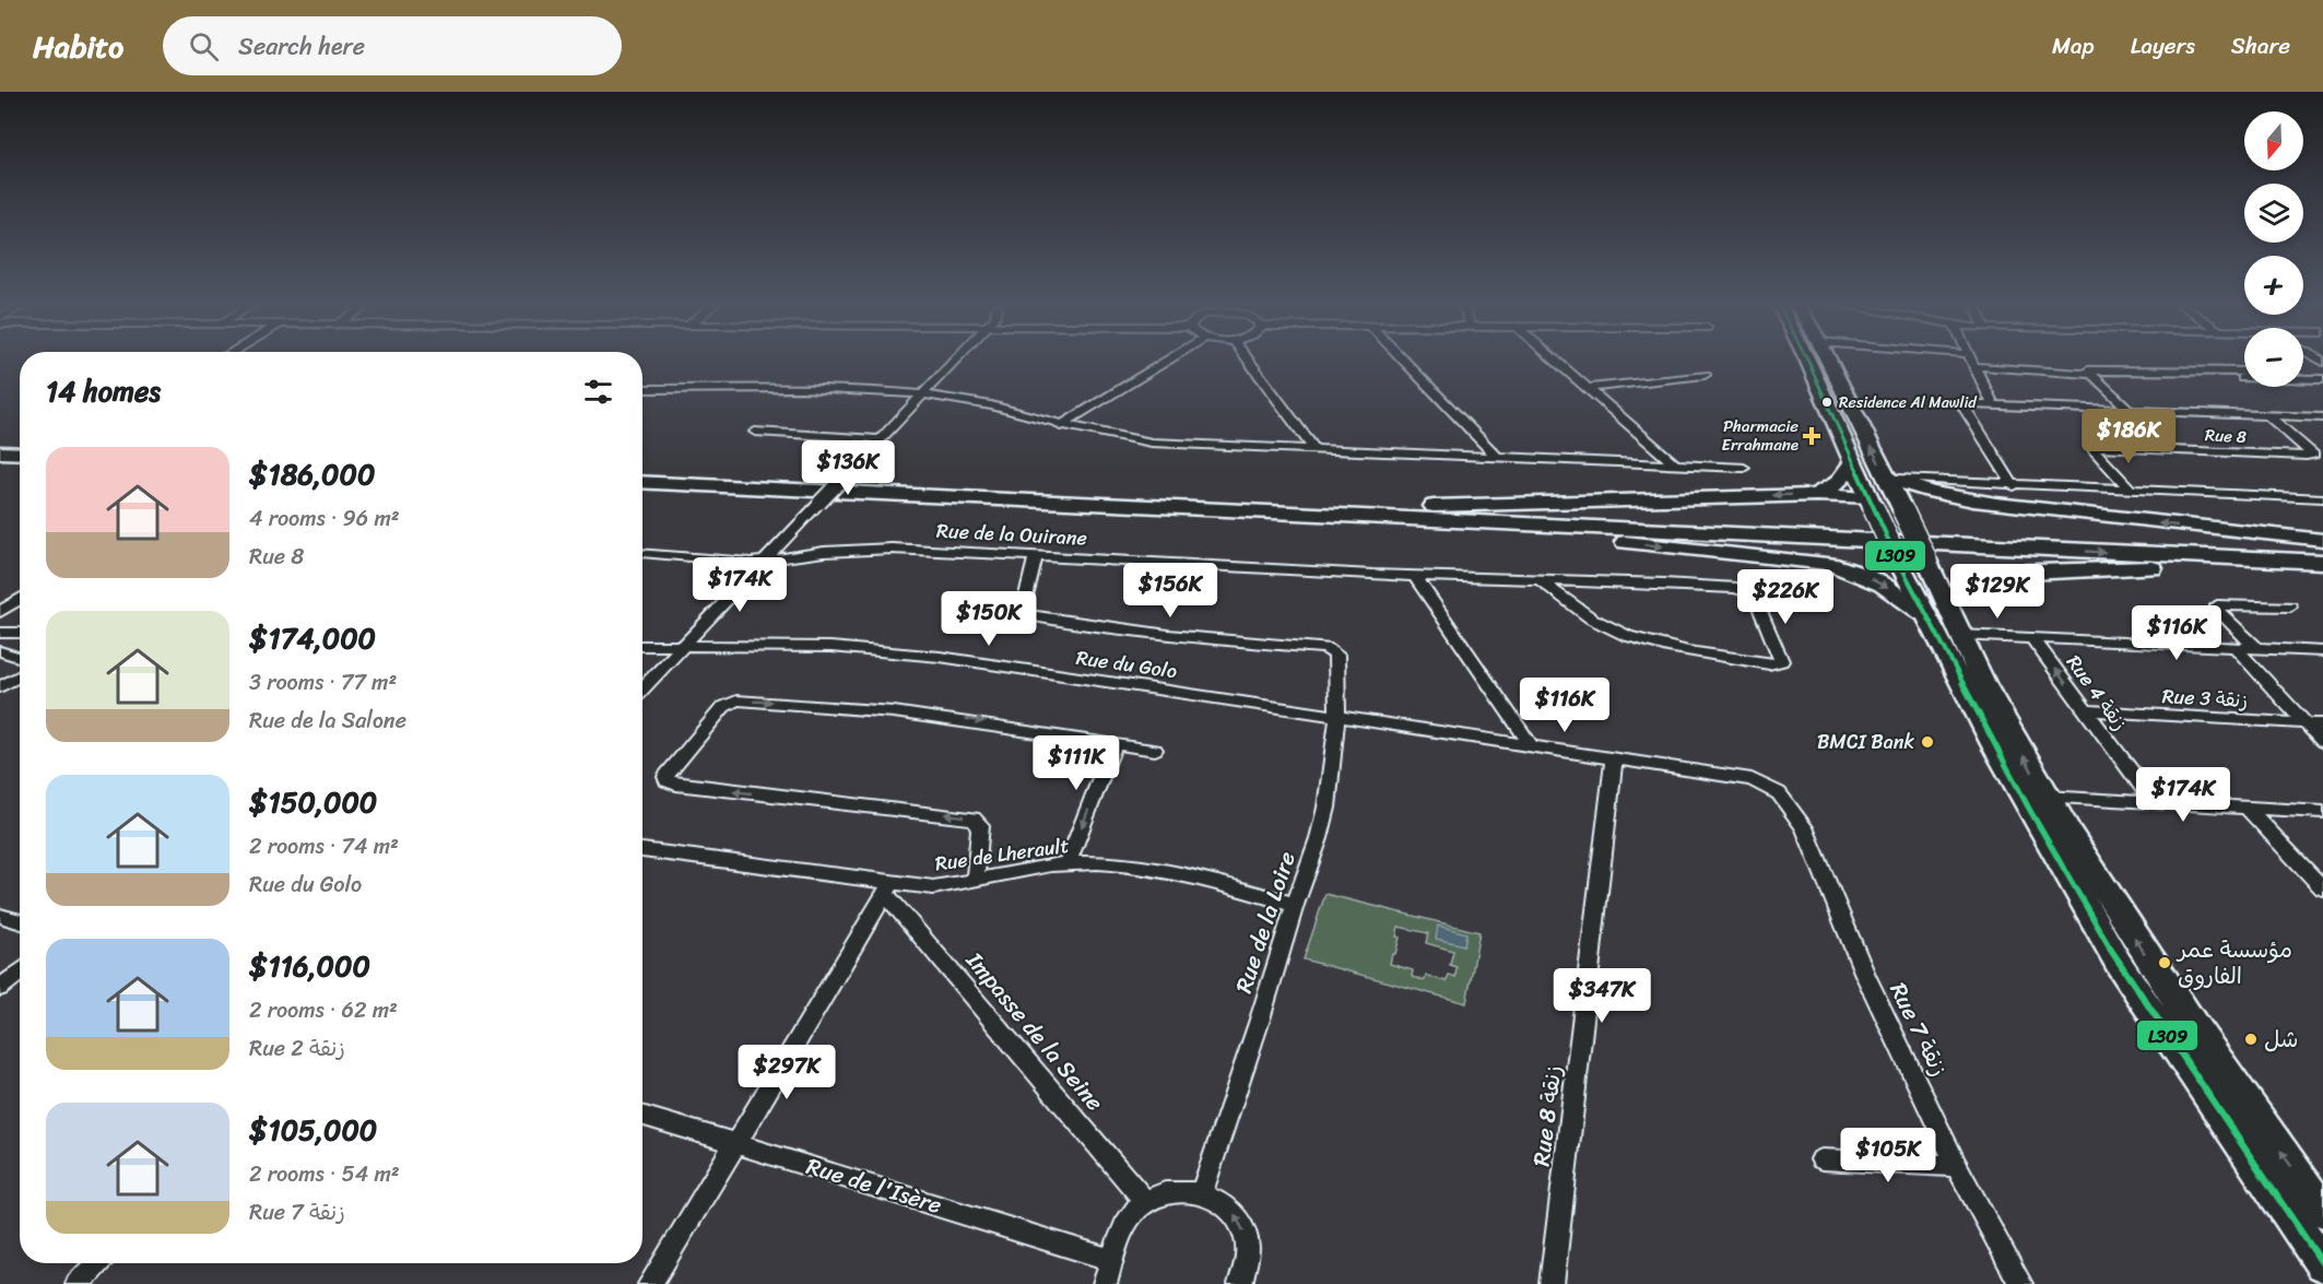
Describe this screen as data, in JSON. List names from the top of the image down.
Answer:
{
  "streets": {
    "street": [
      "Rue 8",
      "Rue de la Ouirane",
      "Rue du Golo",
      "Rue 4 زنقة",
      "Rue 3 زنقة",
      "Rue de Lherault",
      "Rue de la Loire",
      "Rue 7 زنقة",
      "Impasse de la Seine",
      "Rue 8 زنقة",
      "Rue de l'Isère"
    ]
  },
  "crossings": [
    ["Rue du Golo", "Rue de la Loire"],
    ["Rue du Golo", "Rue 7 زنقة"],
    ["Rue du Golo", "Rue 8 زنقة"],
    ["Rue 4 زنقة", "Rue 3 زنقة"],
    ["Rue de Lherault", "Rue de la Loire"],
    ["Rue de Lherault", "Impasse de la Seine"]
  ],
  "one_way": ["Rue 4 زنقة"],
  "places": {
    "other": [
      "Residence Al Mawlid",
      "BMCI Bank",
      "مؤسسة عمر الفاروق",
      "شل"
    ],
    "health": ["Pharmacie Errahmane"]
  },
  "lines": ["transit line L309"],
  "north": "bottom",
  "page": {
    "header": "Habito",
    "search": "Search here",
    "nav": ["Map", "Layers", "Share"],
    "map_buttons": ["+", "−"],
    "heading": "14 homes",
    "price": [
      "$186K",
      "$136K",
      "$174K",
      "$156K",
      "$129K",
      "$226K",
      "$150K",
      "$116K",
      "$116K",
      "$111K",
      "$174K",
      "$347K",
      "$297K",
      "$105K"
    ],
    "list": [
      {
        "name": "$186,000",
        "note": "4 rooms · 96 m² · Rue 8"
      },
      {
        "name": "$174,000",
        "note": "3 rooms · 77 m² · Rue de la Salone"
      },
      {
        "name": "$150,000",
        "note": "2 rooms · 74 m² · Rue du Golo"
      },
      {
        "name": "$116,000",
        "note": "2 rooms · 62 m² · Rue 2 زنقة"
      },
      {
        "name": "$105,000",
        "note": "2 rooms · 54 m² · Rue 7 زنقة"
      }
    ]
  }
}
